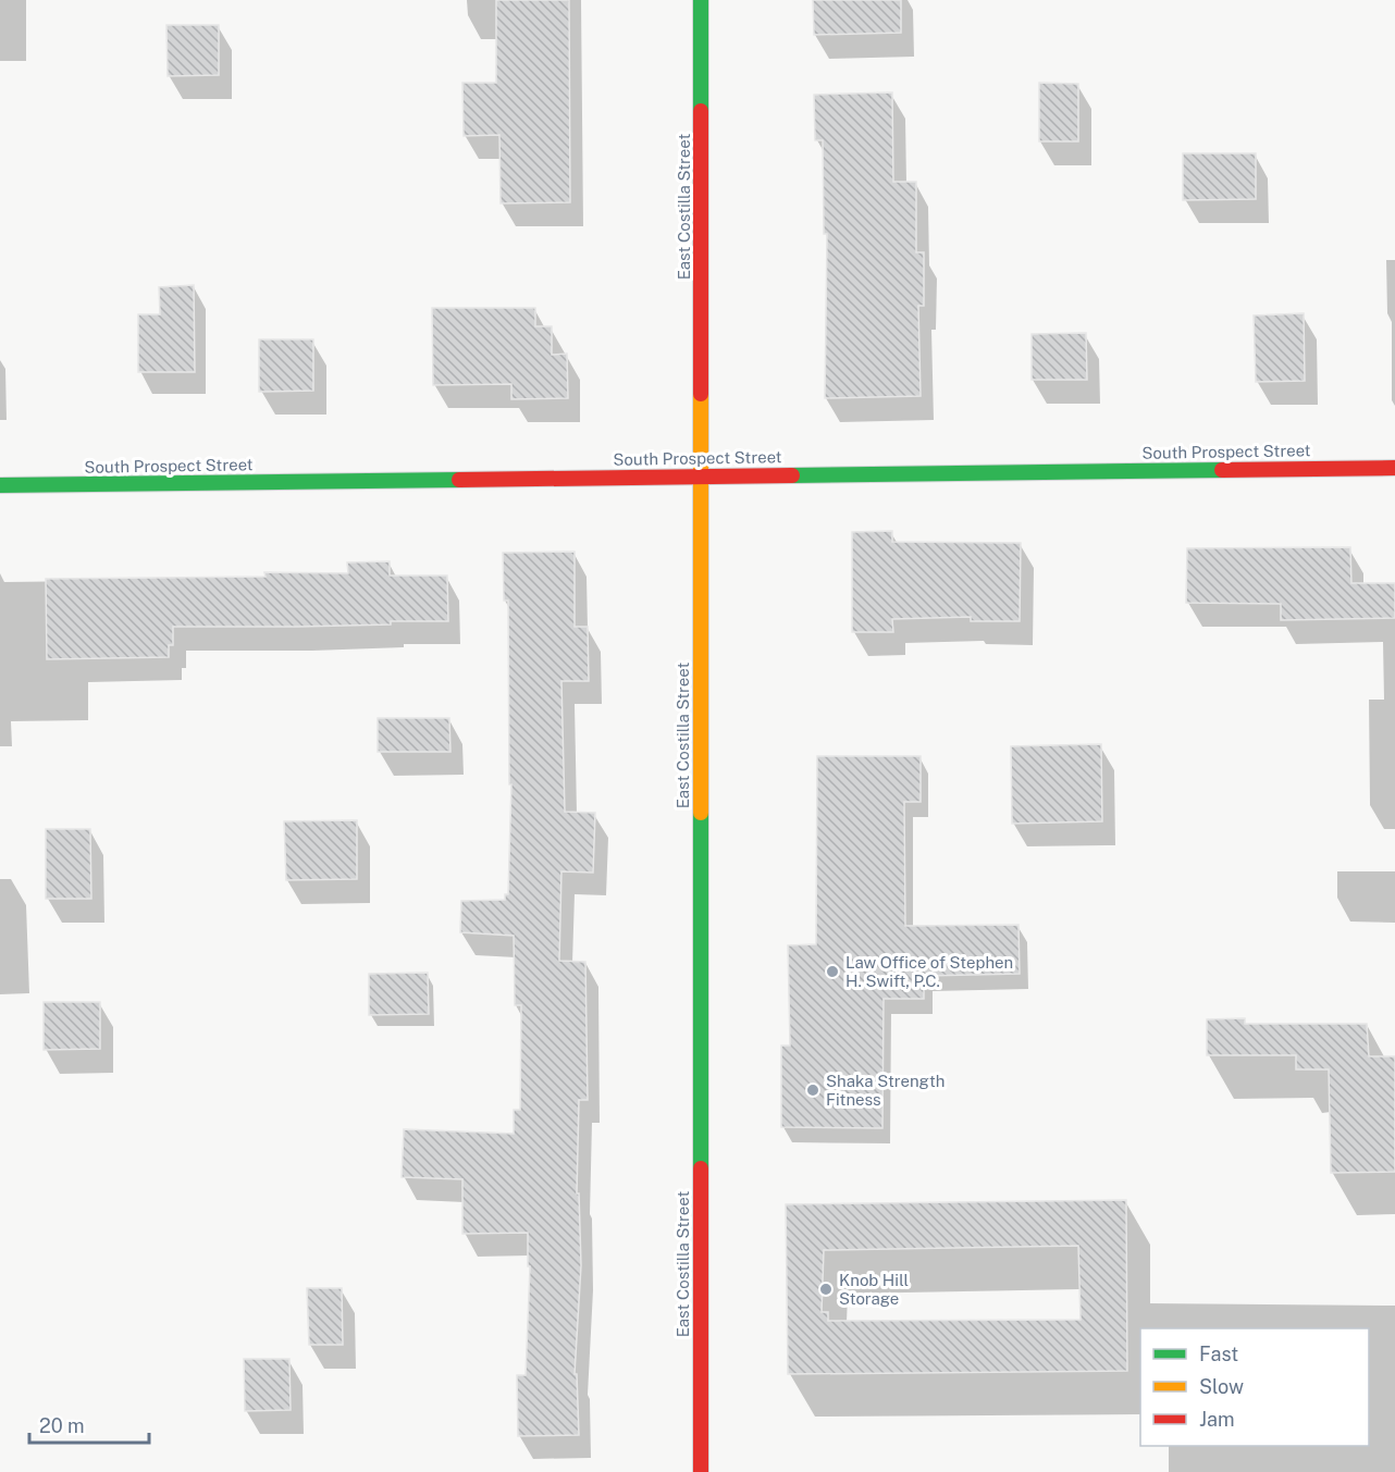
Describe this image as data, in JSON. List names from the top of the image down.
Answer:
{
  "streets": {
    "street": ["East Costilla Street", "South Prospect Street"]
  },
  "crossings": [
    ["East Costilla Street", "South Prospect Street"]
  ],
  "places": ["Law Office of Stephen H. Swift, P.C.", "Shaka Strength Fitness", "Knob Hill Storage"],
  "legend": ["Fast", "Slow", "Jam"],
  "scale_bar": "20 m"
}
